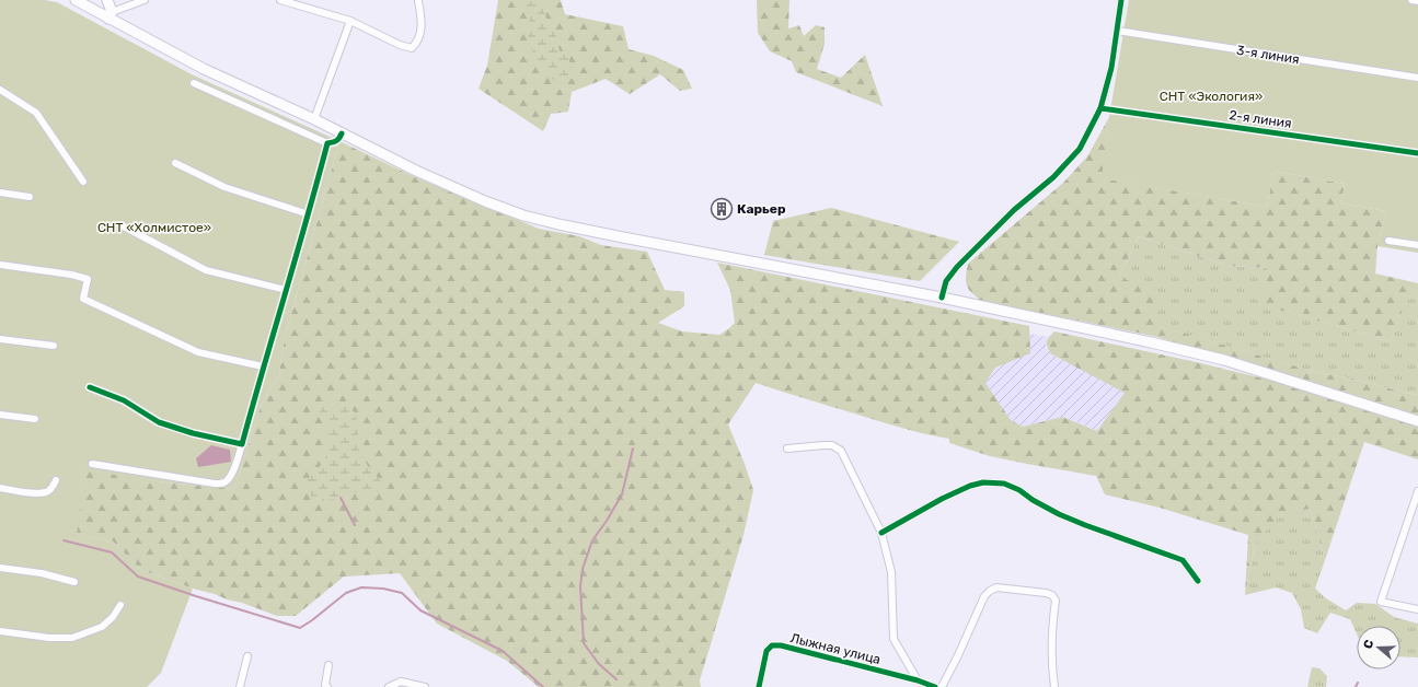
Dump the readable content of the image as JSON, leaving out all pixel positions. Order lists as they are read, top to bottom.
{
  "streets": {
    "street": ["3-я линия", "2-я линия", "Лыжная улица"]
  },
  "parks": ["СНТ «Экология»", "СНТ «Холмистое»"],
  "places": {
    "building": ["Карьер"]
  },
  "north": "left"
}
